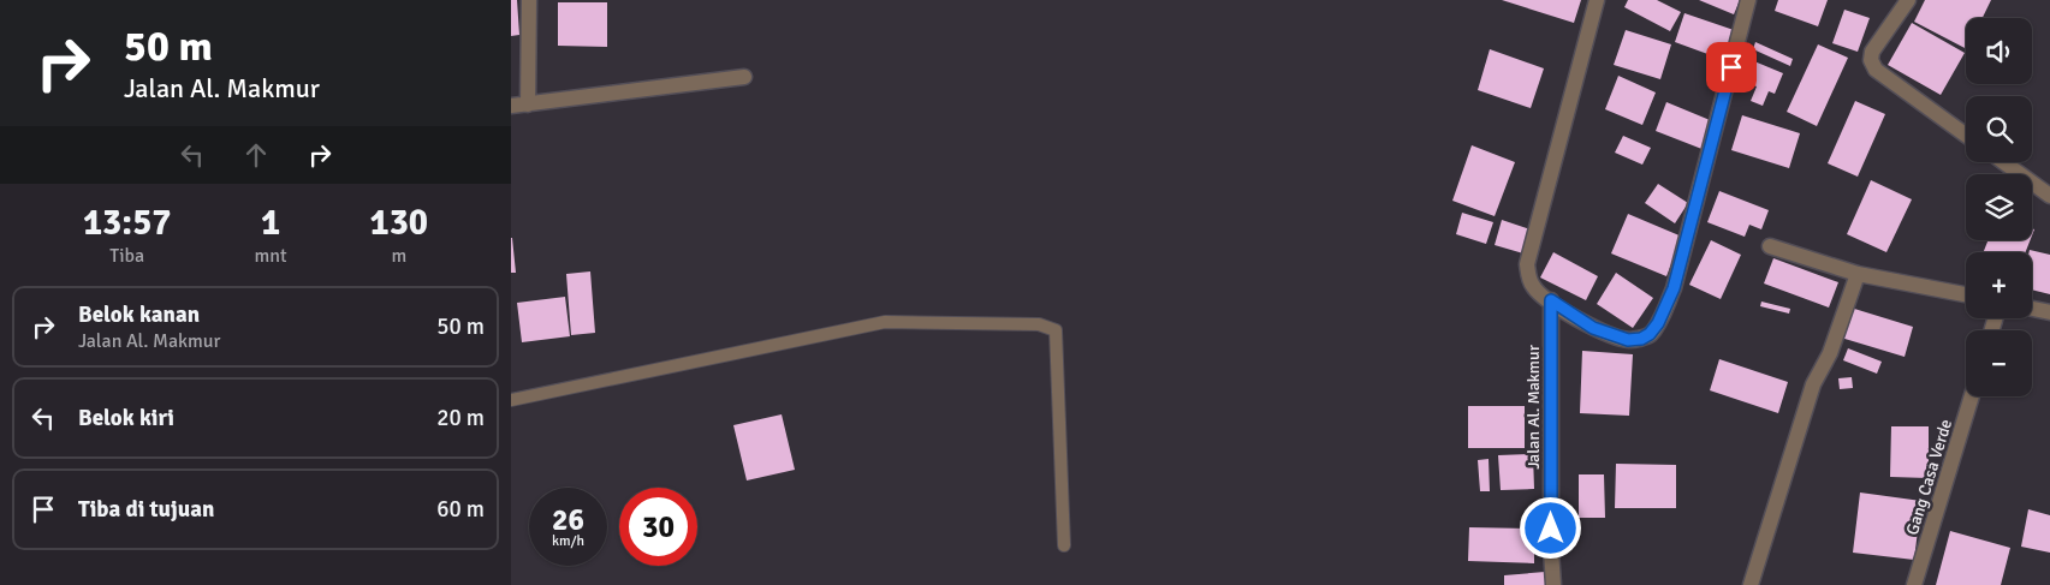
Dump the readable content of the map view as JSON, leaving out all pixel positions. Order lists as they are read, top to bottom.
{
  "streets": {
    "street": ["Jalan Al. Makmur", "Gang Casa Verde"]
  },
  "page": {
    "turn": ["50 m", "Jalan Al. Makmur"],
    "map_buttons": ["+", "−"],
    "eta": [
      "13:57",
      "Tiba",
      "1",
      "mnt",
      "130",
      "m"
    ],
    "list": [
      {
        "name": "Belok kanan",
        "note": "Jalan Al. Makmur",
        "value": "50 m"
      },
      {
        "name": "Belok kiri",
        "value": "20 m"
      },
      {
        "name": "Tiba di tujuan",
        "value": "60 m"
      }
    ],
    "speed": "26 km/h",
    "limit": "30"
  }
}
